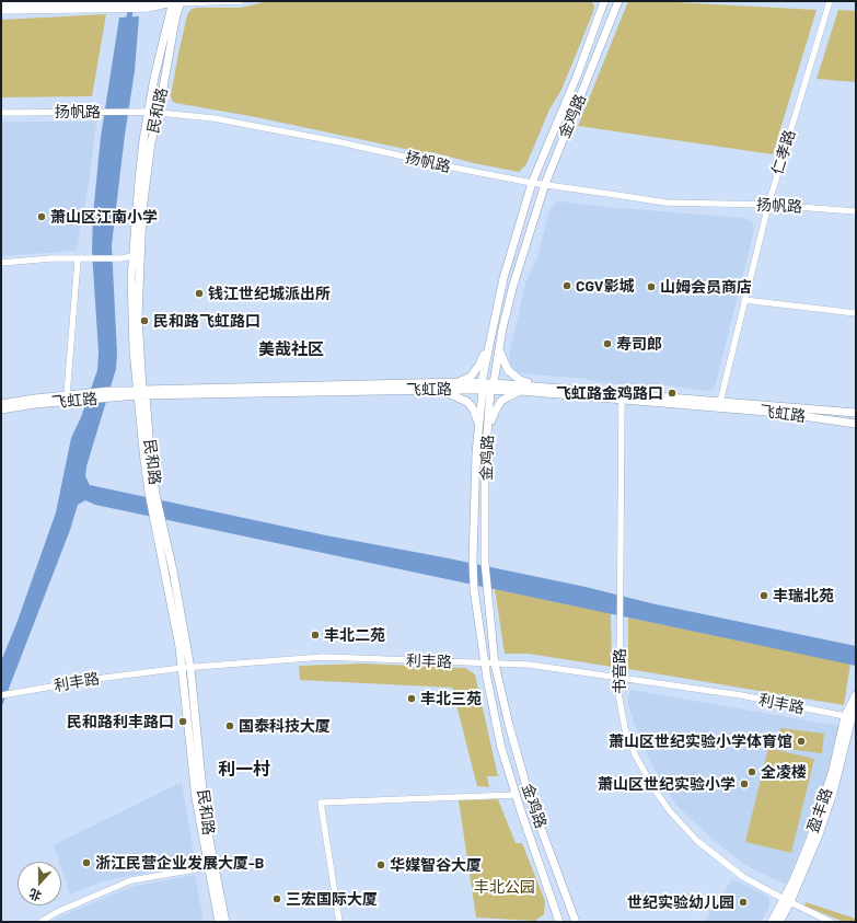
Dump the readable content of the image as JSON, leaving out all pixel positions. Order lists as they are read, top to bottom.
{
  "streets": {
    "main road": [
      "民和路",
      "金鸡路",
      "飞虹路",
      "盈丰路"
    ],
    "street": [
      "扬帆路",
      "仁孝路",
      "利丰路",
      "书音路"
    ]
  },
  "crossings": [
    ["民和路", "扬帆路"],
    ["民和路", "飞虹路"],
    ["民和路", "利丰路"],
    ["扬帆路", "金鸡路"],
    ["扬帆路", "仁孝路"],
    ["金鸡路", "飞虹路"],
    ["金鸡路", "利丰路"],
    ["仁孝路", "飞虹路"],
    ["飞虹路", "书音路"],
    ["利丰路", "书音路"],
    ["利丰路", "盈丰路"],
    ["书音路", "盈丰路"]
  ],
  "districts": ["美哉社区", "利一村"],
  "parks": ["丰北公园"],
  "places": [
    "萧山区江南小学",
    "CGV影城",
    "山姆会员商店",
    "钱江世纪城派出所",
    "民和路飞虹路口",
    "寿司郎",
    "飞虹路金鸡路口",
    "丰瑞北苑",
    "丰北二苑",
    "丰北三苑",
    "民和路利丰路口",
    "国泰科技大厦",
    "萧山区世纪实验小学体育馆",
    "全凌楼",
    "萧山区世纪实验小学",
    "浙江民营企业发展大厦-B",
    "华媒智谷大厦",
    "三宏国际大厦",
    "世纪实验幼儿园"
  ],
  "north": "bottom"
}
